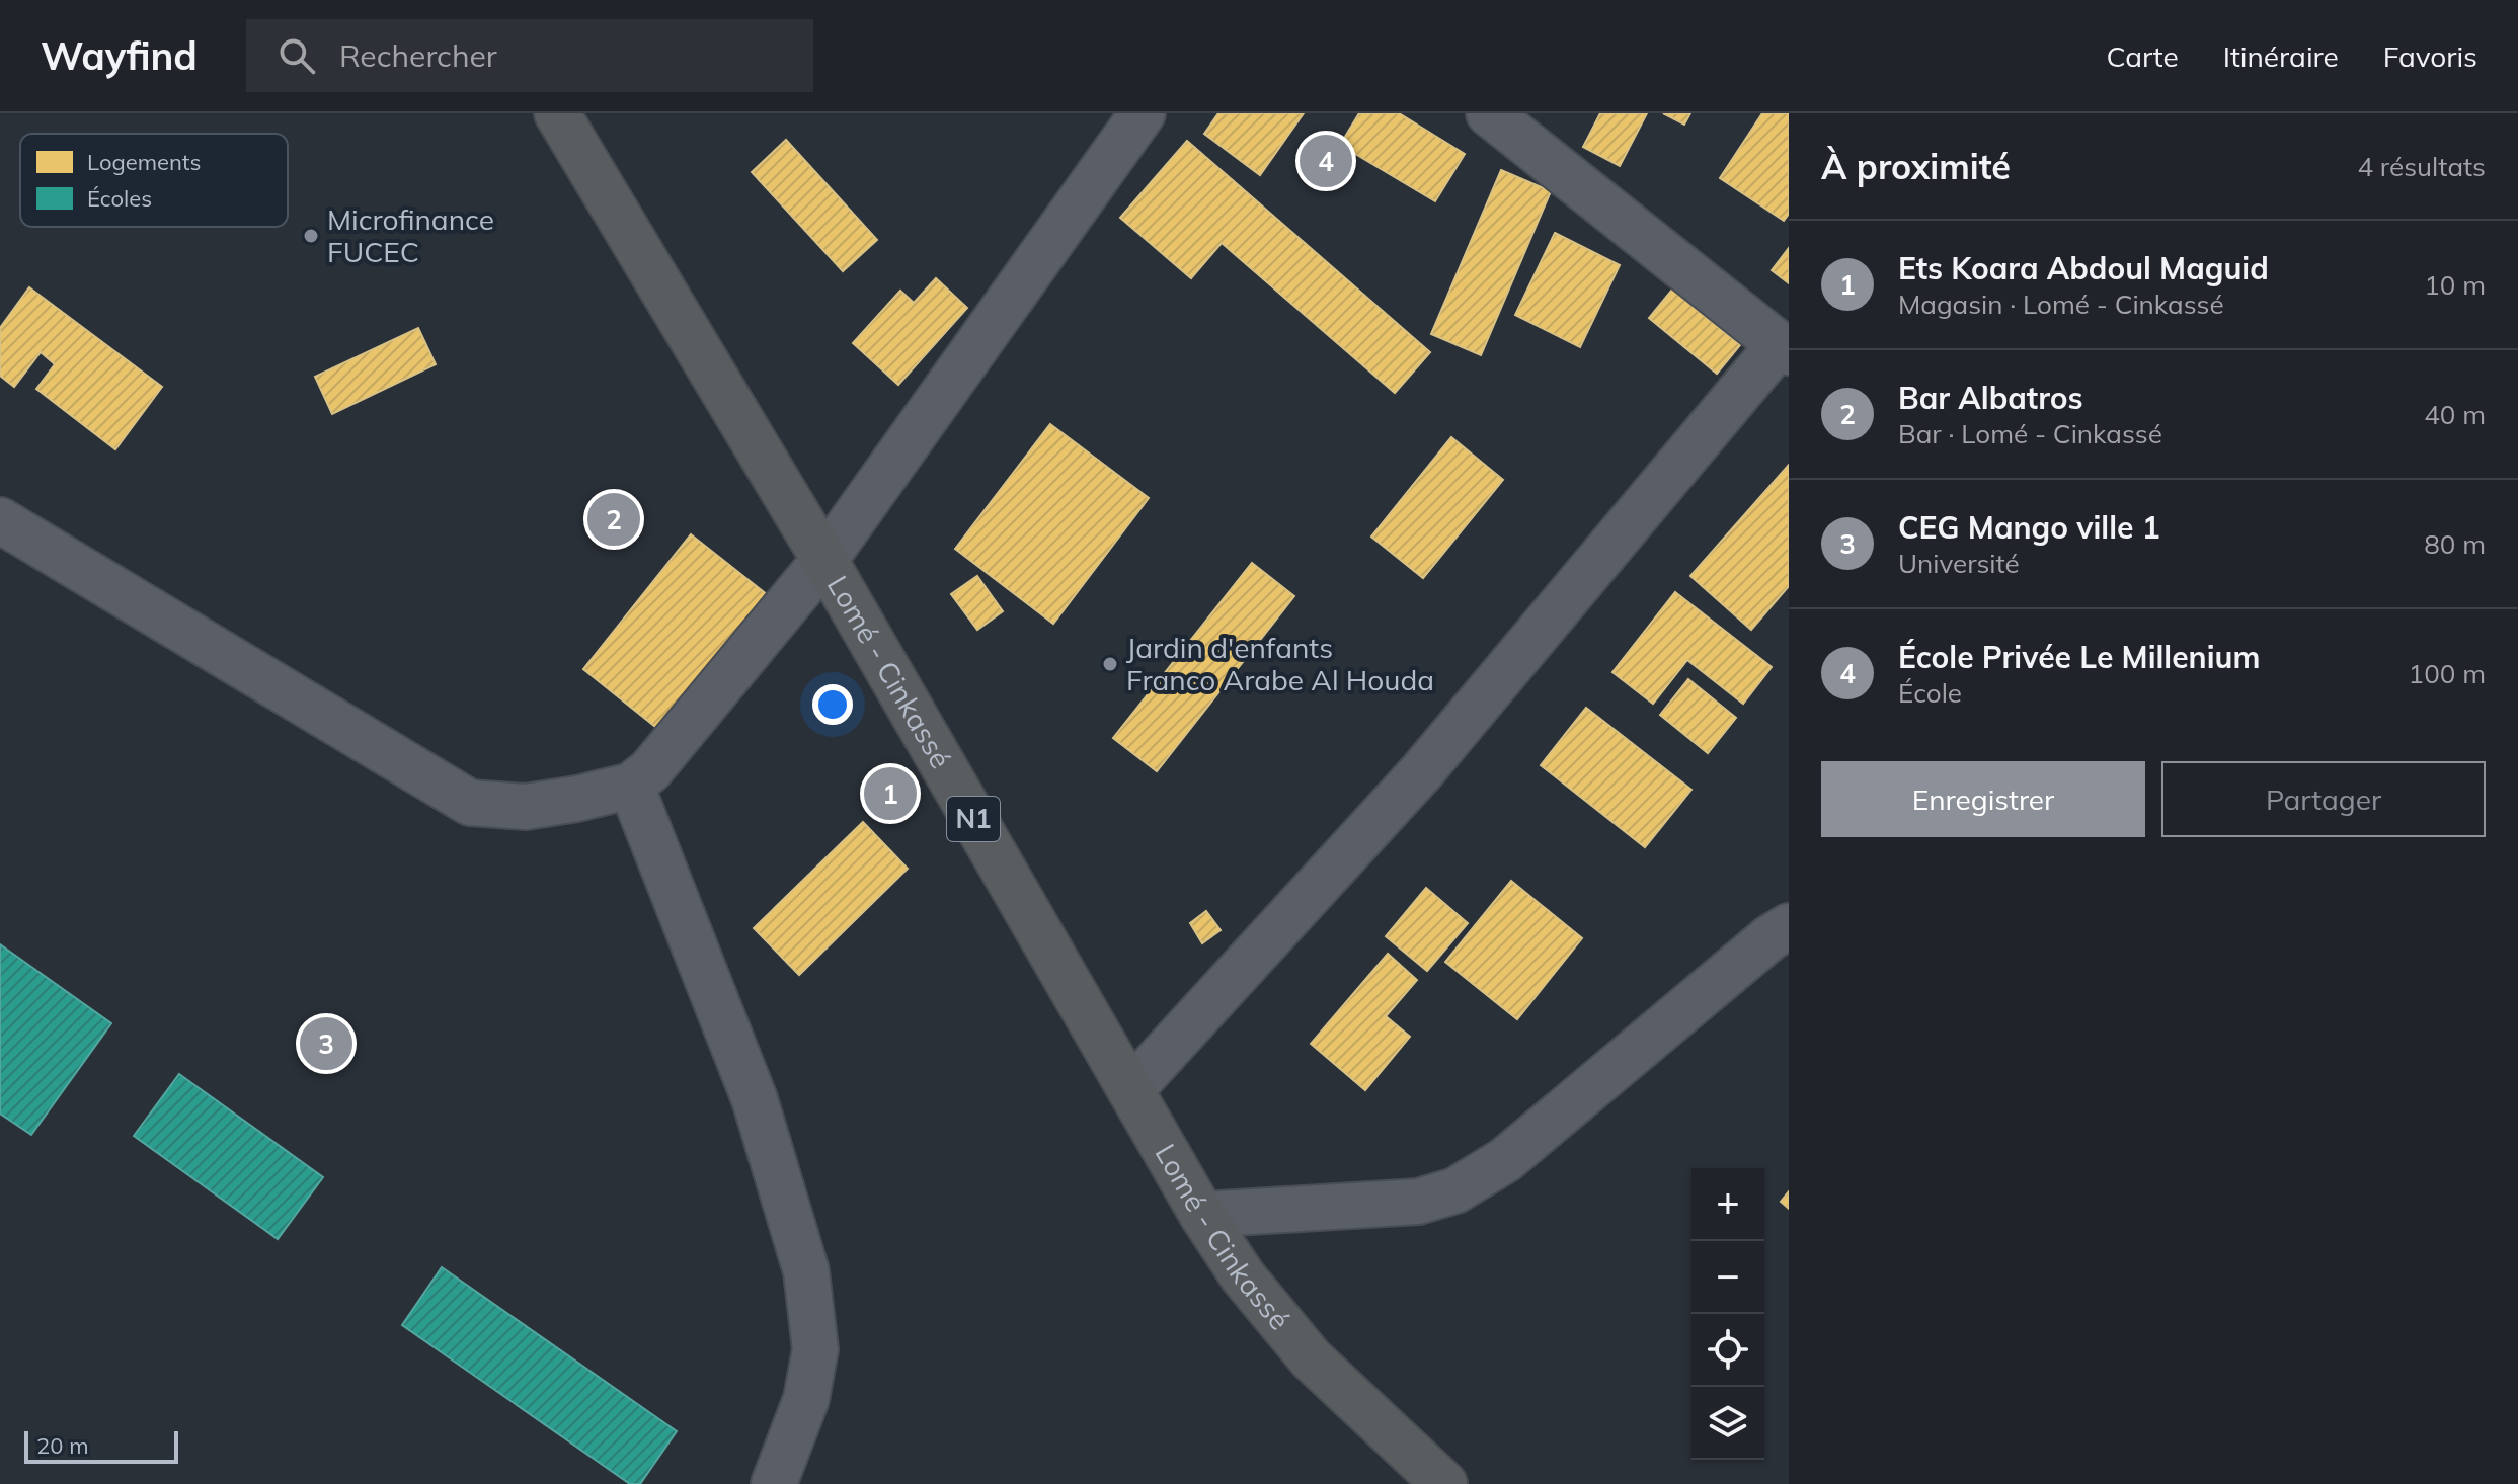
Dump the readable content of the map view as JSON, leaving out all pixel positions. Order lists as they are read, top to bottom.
{
  "streets": {
    "highway": ["Lomé - Cinkassé", "N1"]
  },
  "places": ["Microfinance FUCEC", "Jardin d'enfants Franco Arabe Al Houda"],
  "legend": ["Logements", "Écoles"],
  "scale_bar": "20 m",
  "page": {
    "header": "Wayfind",
    "search": "Rechercher",
    "nav": ["Carte", "Itinéraire", "Favoris"],
    "heading": ["À proximité", "4 résultats"],
    "pins": [
      "4",
      "2",
      "1",
      "3"
    ],
    "list": [
      {
        "mark": "1",
        "name": "Ets Koara Abdoul Maguid",
        "note": "Magasin · Lomé - Cinkassé",
        "value": "10 m"
      },
      {
        "mark": "2",
        "name": "Bar Albatros",
        "note": "Bar · Lomé - Cinkassé",
        "value": "40 m"
      },
      {
        "mark": "3",
        "name": "CEG Mango ville 1",
        "note": "Université",
        "value": "80 m"
      },
      {
        "mark": "4",
        "name": "École Privée Le Millenium",
        "note": "École",
        "value": "100 m"
      }
    ],
    "buttons": ["Enregistrer", "Partager"],
    "map_buttons": ["+", "−"],
    "scale": "20 m"
  }
}
